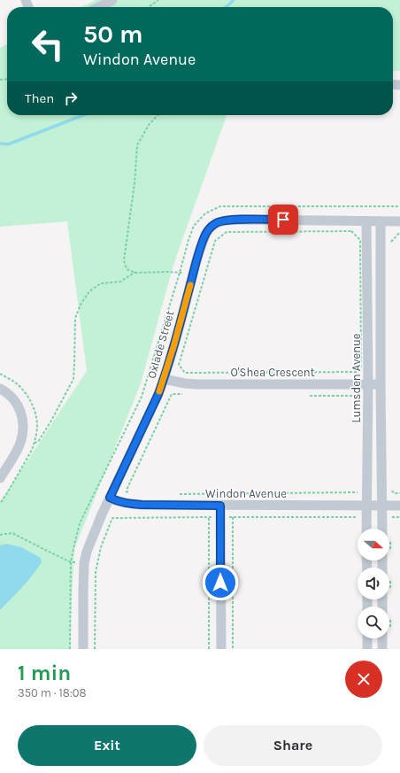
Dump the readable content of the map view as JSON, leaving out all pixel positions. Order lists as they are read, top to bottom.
{
  "streets": {
    "street": [
      "Oxlade Street",
      "O'Shea Crescent",
      "Lumsden Avenue",
      "Windon Avenue"
    ]
  },
  "crossings": [
    ["Oxlade Street", "O'Shea Crescent"],
    ["Oxlade Street", "Lumsden Avenue"],
    ["Oxlade Street", "Windon Avenue"],
    ["O'Shea Crescent", "Lumsden Avenue"],
    ["Lumsden Avenue", "Windon Avenue"]
  ],
  "north": "right",
  "page": {
    "turn": ["50 m", "Windon Avenue"],
    "then": "Then",
    "heading": ["1 min", "350 m · 18:08"],
    "buttons": ["Exit", "Share"]
  }
}
